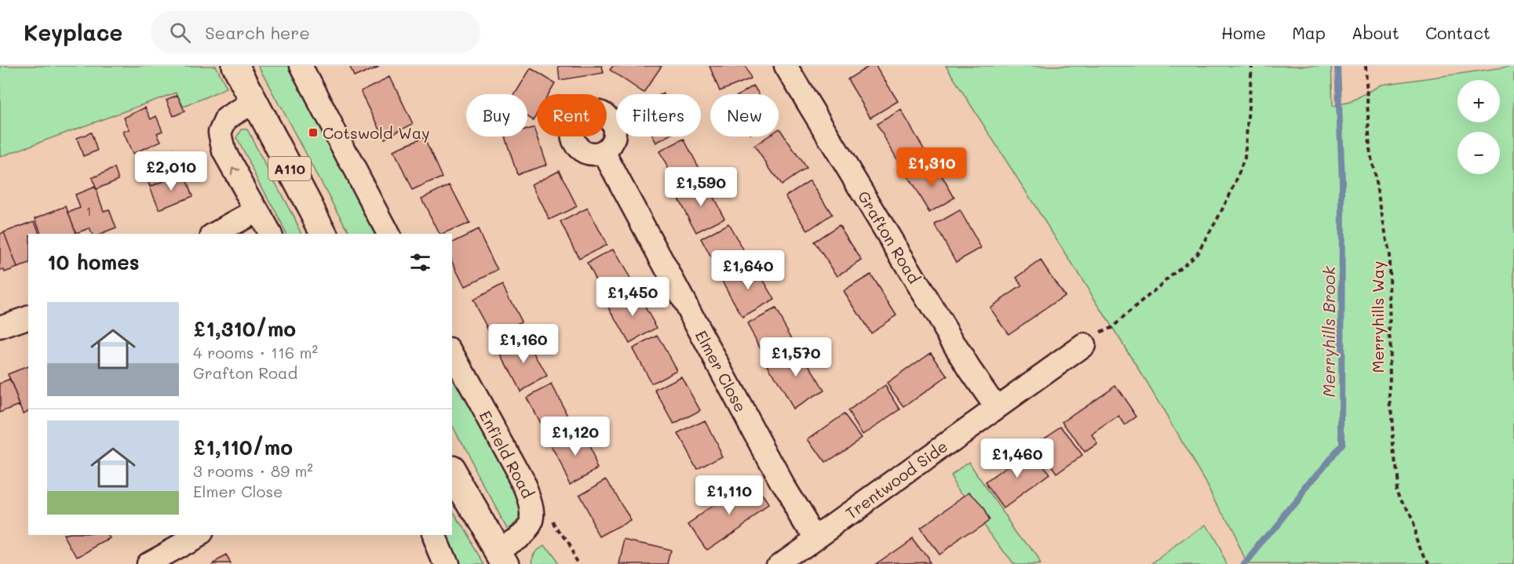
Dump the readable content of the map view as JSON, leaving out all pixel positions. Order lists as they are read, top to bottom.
{
  "streets": {
    "main road": ["A110", "Enfield Road"],
    "street": ["Grafton Road", "Elmer Close", "Trentwood Side"],
    "path": ["Merryhills Way"]
  },
  "crossings": [
    ["Grafton Road", "Trentwood Side"],
    ["Elmer Close", "Trentwood Side"]
  ],
  "water": ["Merryhills Brook"],
  "places": {
    "transit": ["Cotswold Way"]
  },
  "house_numbers": ["1"],
  "page": {
    "header": "Keyplace",
    "search": "Search here",
    "nav": [
      "Home",
      "Map",
      "About",
      "Contact"
    ],
    "map_buttons": ["+", "−"],
    "chip": [
      "Buy",
      "Rent",
      "Filters",
      "New"
    ],
    "price": [
      "£1,310",
      "£2,010",
      "£1,590",
      "£1,640",
      "£1,450",
      "£1,160",
      "£1,570",
      "£1,120",
      "£1,460",
      "£1,110"
    ],
    "heading": "10 homes",
    "list": [
      {
        "name": "£1,310/mo",
        "note": "4 rooms · 116 m² · Grafton Road"
      },
      {
        "name": "£1,110/mo",
        "note": "3 rooms · 89 m² · Elmer Close"
      }
    ]
  }
}
